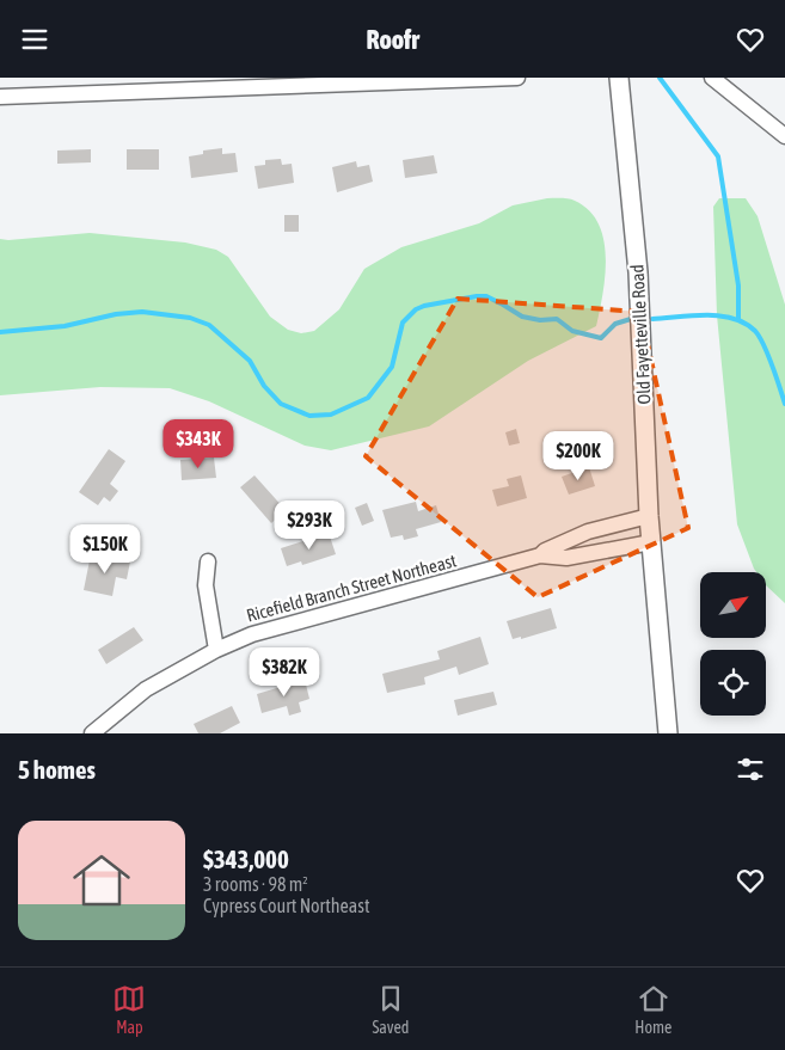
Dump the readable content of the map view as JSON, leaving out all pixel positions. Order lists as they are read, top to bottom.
{
  "streets": {
    "street": ["Old Fayetteville Road", "Ricefield Branch Street Northeast"]
  },
  "crossings": [
    ["Old Fayetteville Road", "Ricefield Branch Street Northeast"]
  ],
  "north": "top right",
  "page": {
    "header": "Roofr",
    "price": [
      "$343K",
      "$200K",
      "$293K",
      "$150K",
      "$382K"
    ],
    "heading": "5 homes",
    "list": [
      {
        "name": "$343,000",
        "note": "3 rooms · 98 m² · Cypress Court Northeast"
      }
    ],
    "tabs": ["Map", "Saved", "Home"]
  }
}
